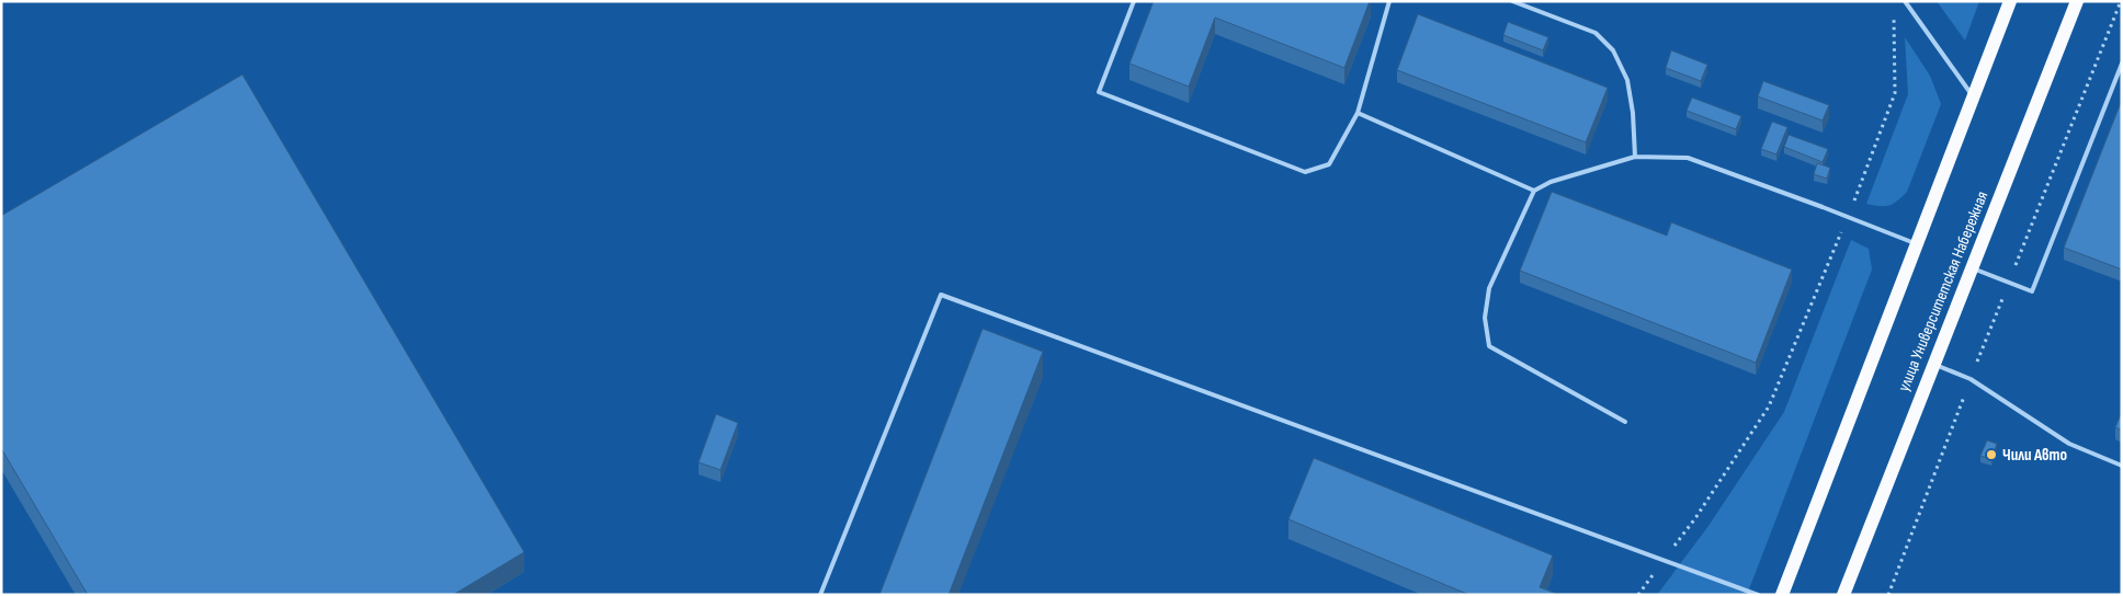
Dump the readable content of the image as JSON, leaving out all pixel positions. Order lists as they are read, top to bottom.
{
  "streets": {
    "main road": ["улица Университетская Набережная"]
  },
  "places": ["Чили Авто"]
}
